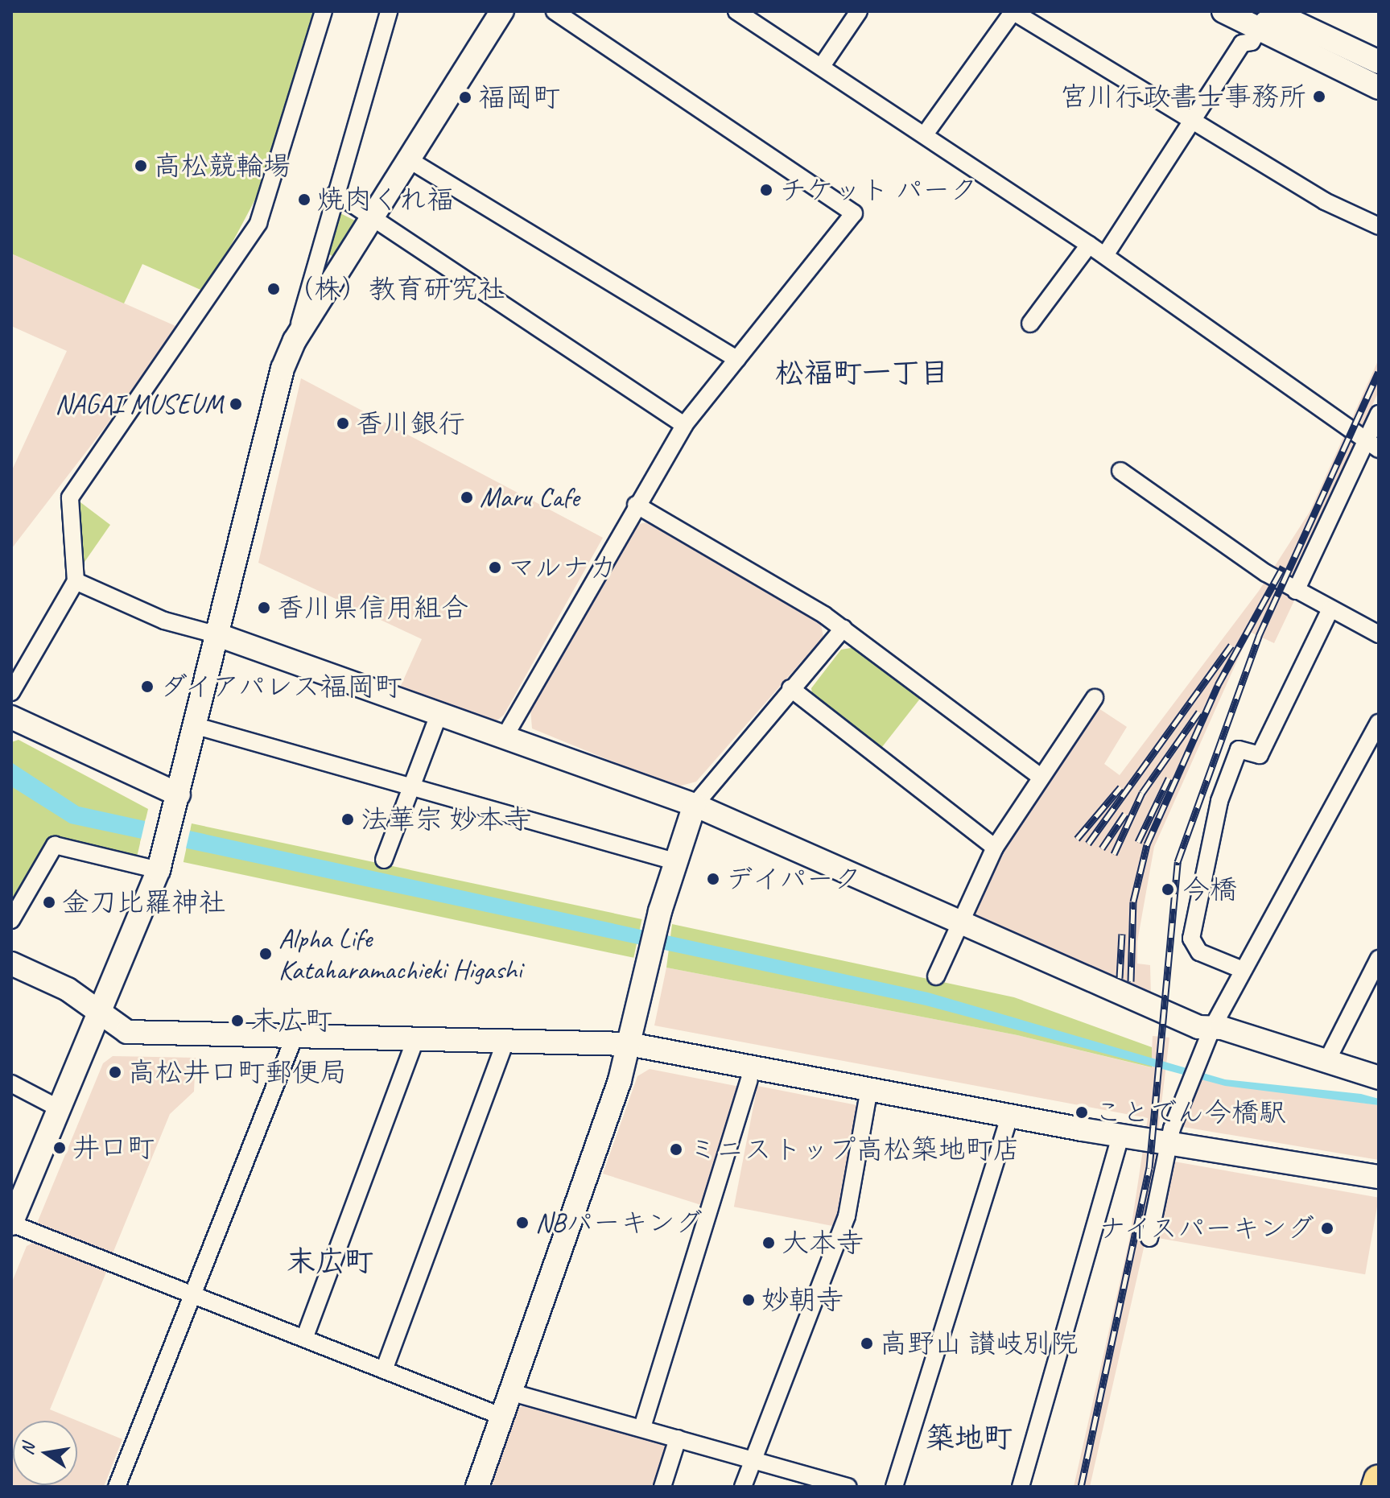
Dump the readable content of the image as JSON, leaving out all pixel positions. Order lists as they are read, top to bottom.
{
  "districts": ["松福町一丁目", "末広町", "築地町"],
  "places": [
    "宮川行政書士事務所",
    "福岡町",
    "高松競輪場",
    "チケット パーク",
    "焼肉くれ福",
    "（株）教育研究社",
    "NAGAI MUSEUM",
    "香川銀行",
    "Maru Cafe",
    "マルナカ",
    "香川県信用組合",
    "ダイアパレス福岡町",
    "法華宗 妙本寺",
    "デイパーク",
    "今橋",
    "金刀比羅神社",
    "Alpha Life Kataharamachieki Higashi",
    "末広町",
    "高松井口町郵便局",
    "ことでん今橋駅",
    "井口町",
    "ミニストップ高松築地町店",
    "NBパーキング",
    "ナイスパーキング",
    "大本寺",
    "妙朝寺",
    "高野山 讃岐別院"
  ],
  "north": "left"
}
